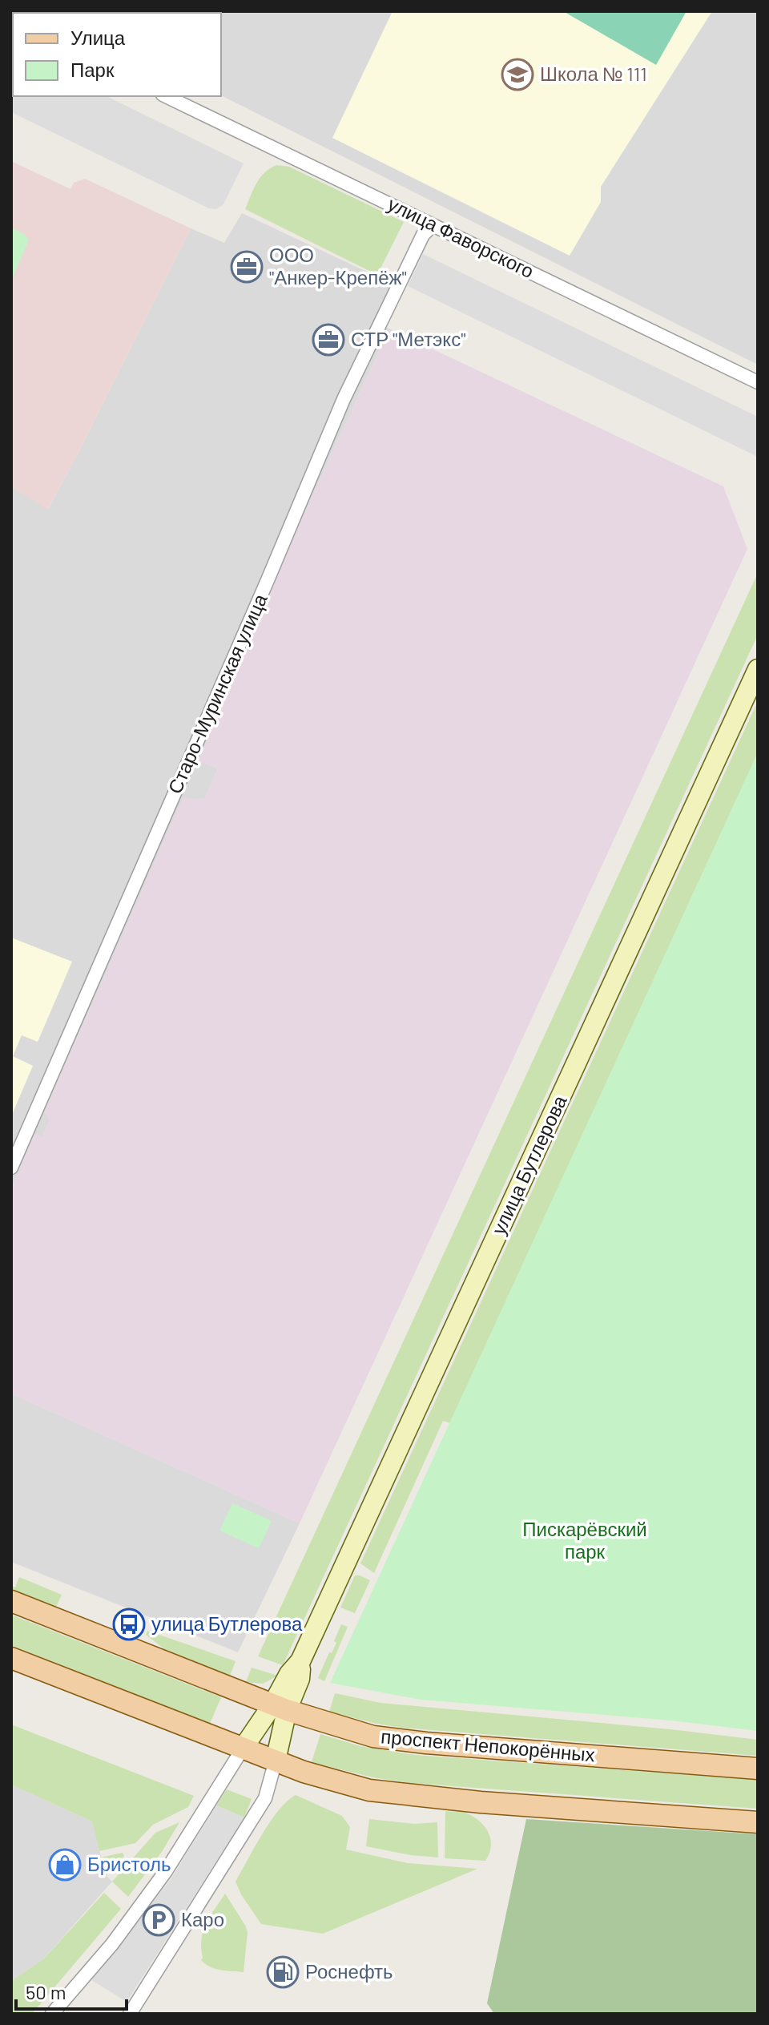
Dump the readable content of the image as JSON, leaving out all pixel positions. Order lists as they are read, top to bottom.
{
  "streets": {
    "main road": ["проспект Непокорённых"],
    "street": ["улица Фаворского", "Старо-Муринская улица", "улица Бутлерова"]
  },
  "crossings": [
    ["улица Фаворского", "Старо-Муринская улица"],
    ["улица Бутлерова", "проспект Непокорённых"]
  ],
  "parks": ["Пискарёвский парк"],
  "places": {
    "school or university": ["Школа № 111"],
    "office": ["ООО \"Анкер-Крепёж\"", "СТР \"Метэкс\""],
    "bus stop": ["улица Бутлерова"],
    "shop": ["Бристоль"],
    "parking": ["Каро"],
    "fuel station": ["Роснефть"]
  },
  "legend": ["Улица", "Парк"],
  "scale_bar": "50 m"
}
